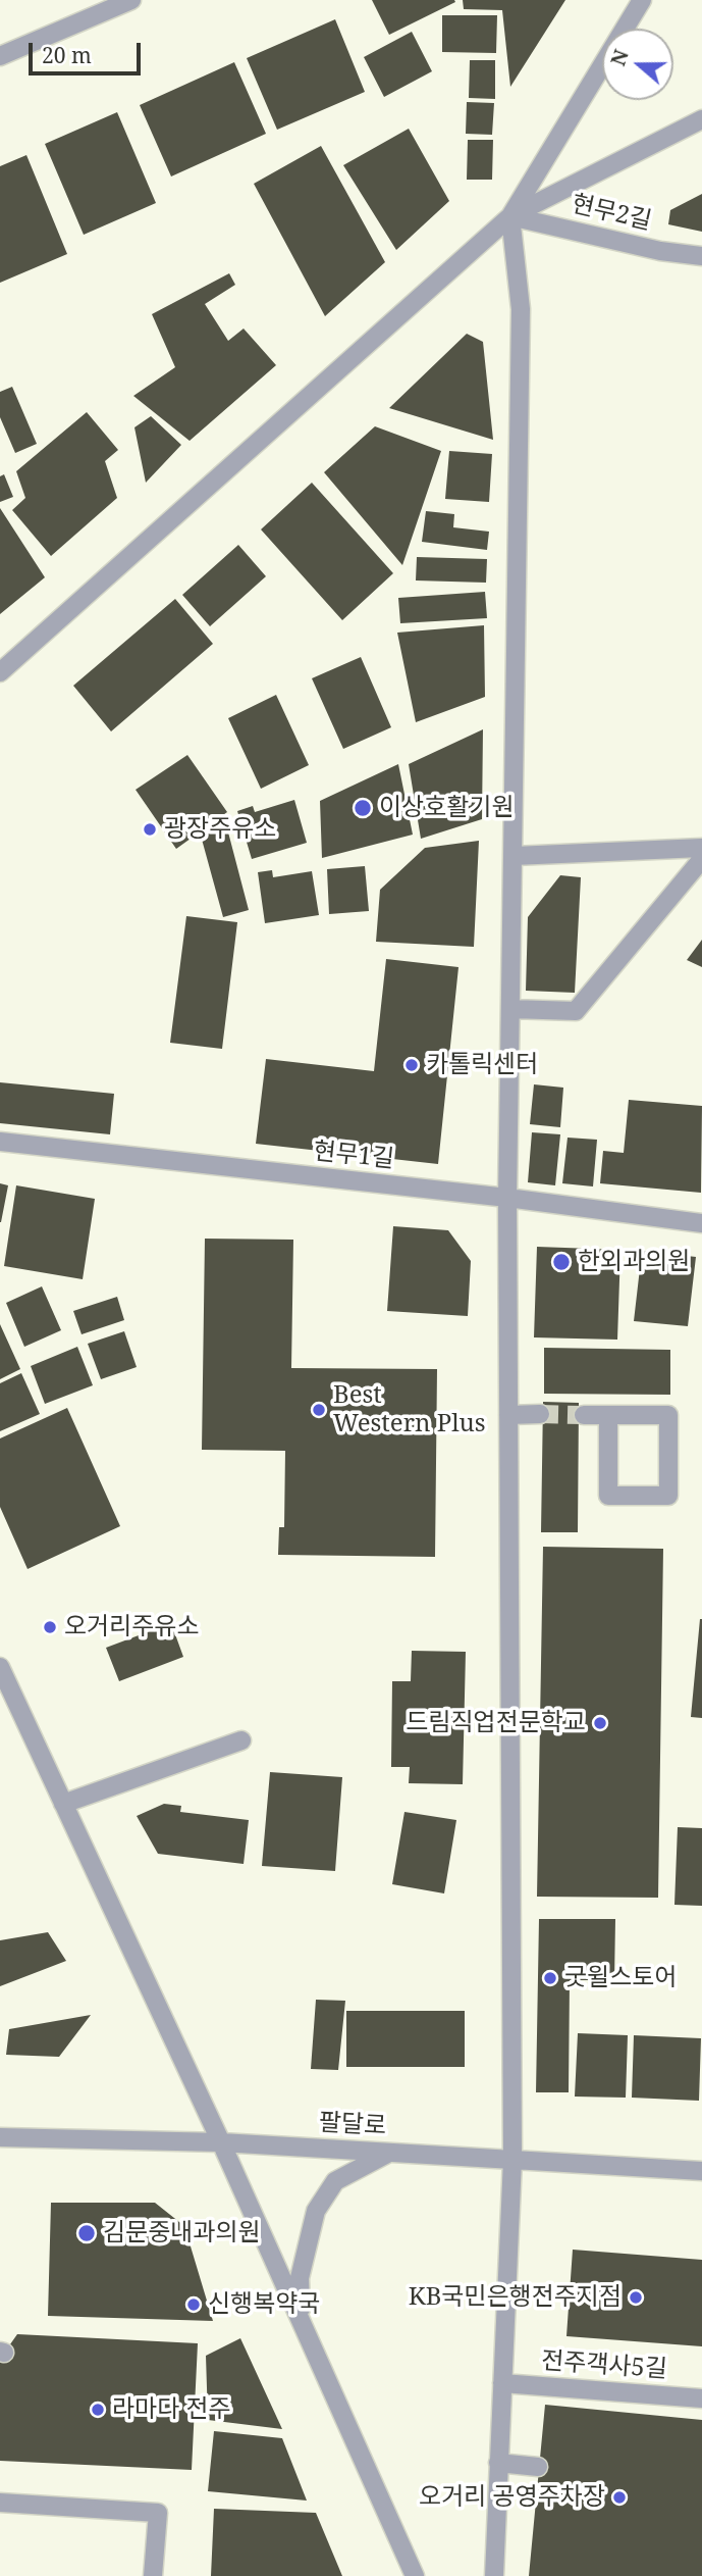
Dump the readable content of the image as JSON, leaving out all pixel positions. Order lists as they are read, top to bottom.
{
  "streets": {
    "street": [
      "현무2길",
      "현무1길",
      "팔달로",
      "전주객사5길"
    ]
  },
  "places": [
    "이상호활기원",
    "광장주유소",
    "카톨릭센터",
    "한외과의원",
    "Best Western Plus",
    "오거리주유소",
    "드림직업전문학교",
    "굿윌스토어",
    "김문중내과의원",
    "KB국민은행전주지점",
    "신행복약국",
    "라마다 전주",
    "오거리 공영주차장"
  ],
  "scale_bar": "20 m",
  "north": "left"
}
